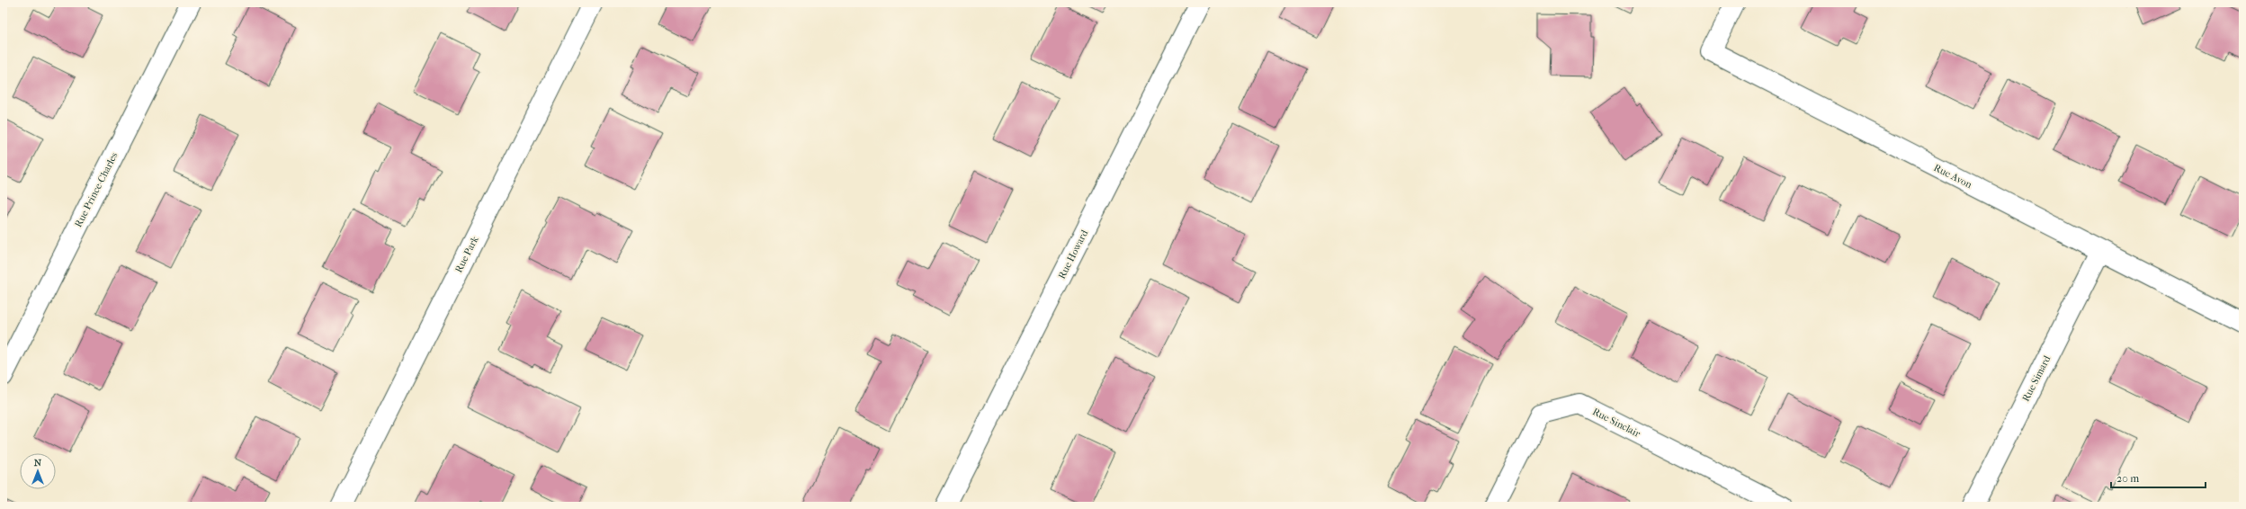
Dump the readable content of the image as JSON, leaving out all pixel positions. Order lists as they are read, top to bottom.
{
  "streets": {
    "street": [
      "Rue Avon",
      "Rue Prince-Charles",
      "Rue Park",
      "Rue Howard",
      "Rue Simard",
      "Rue Sinclair"
    ]
  },
  "crossings": [
    ["Rue Avon", "Rue Simard"]
  ],
  "scale_bar": "20 m",
  "north": "top"
}
